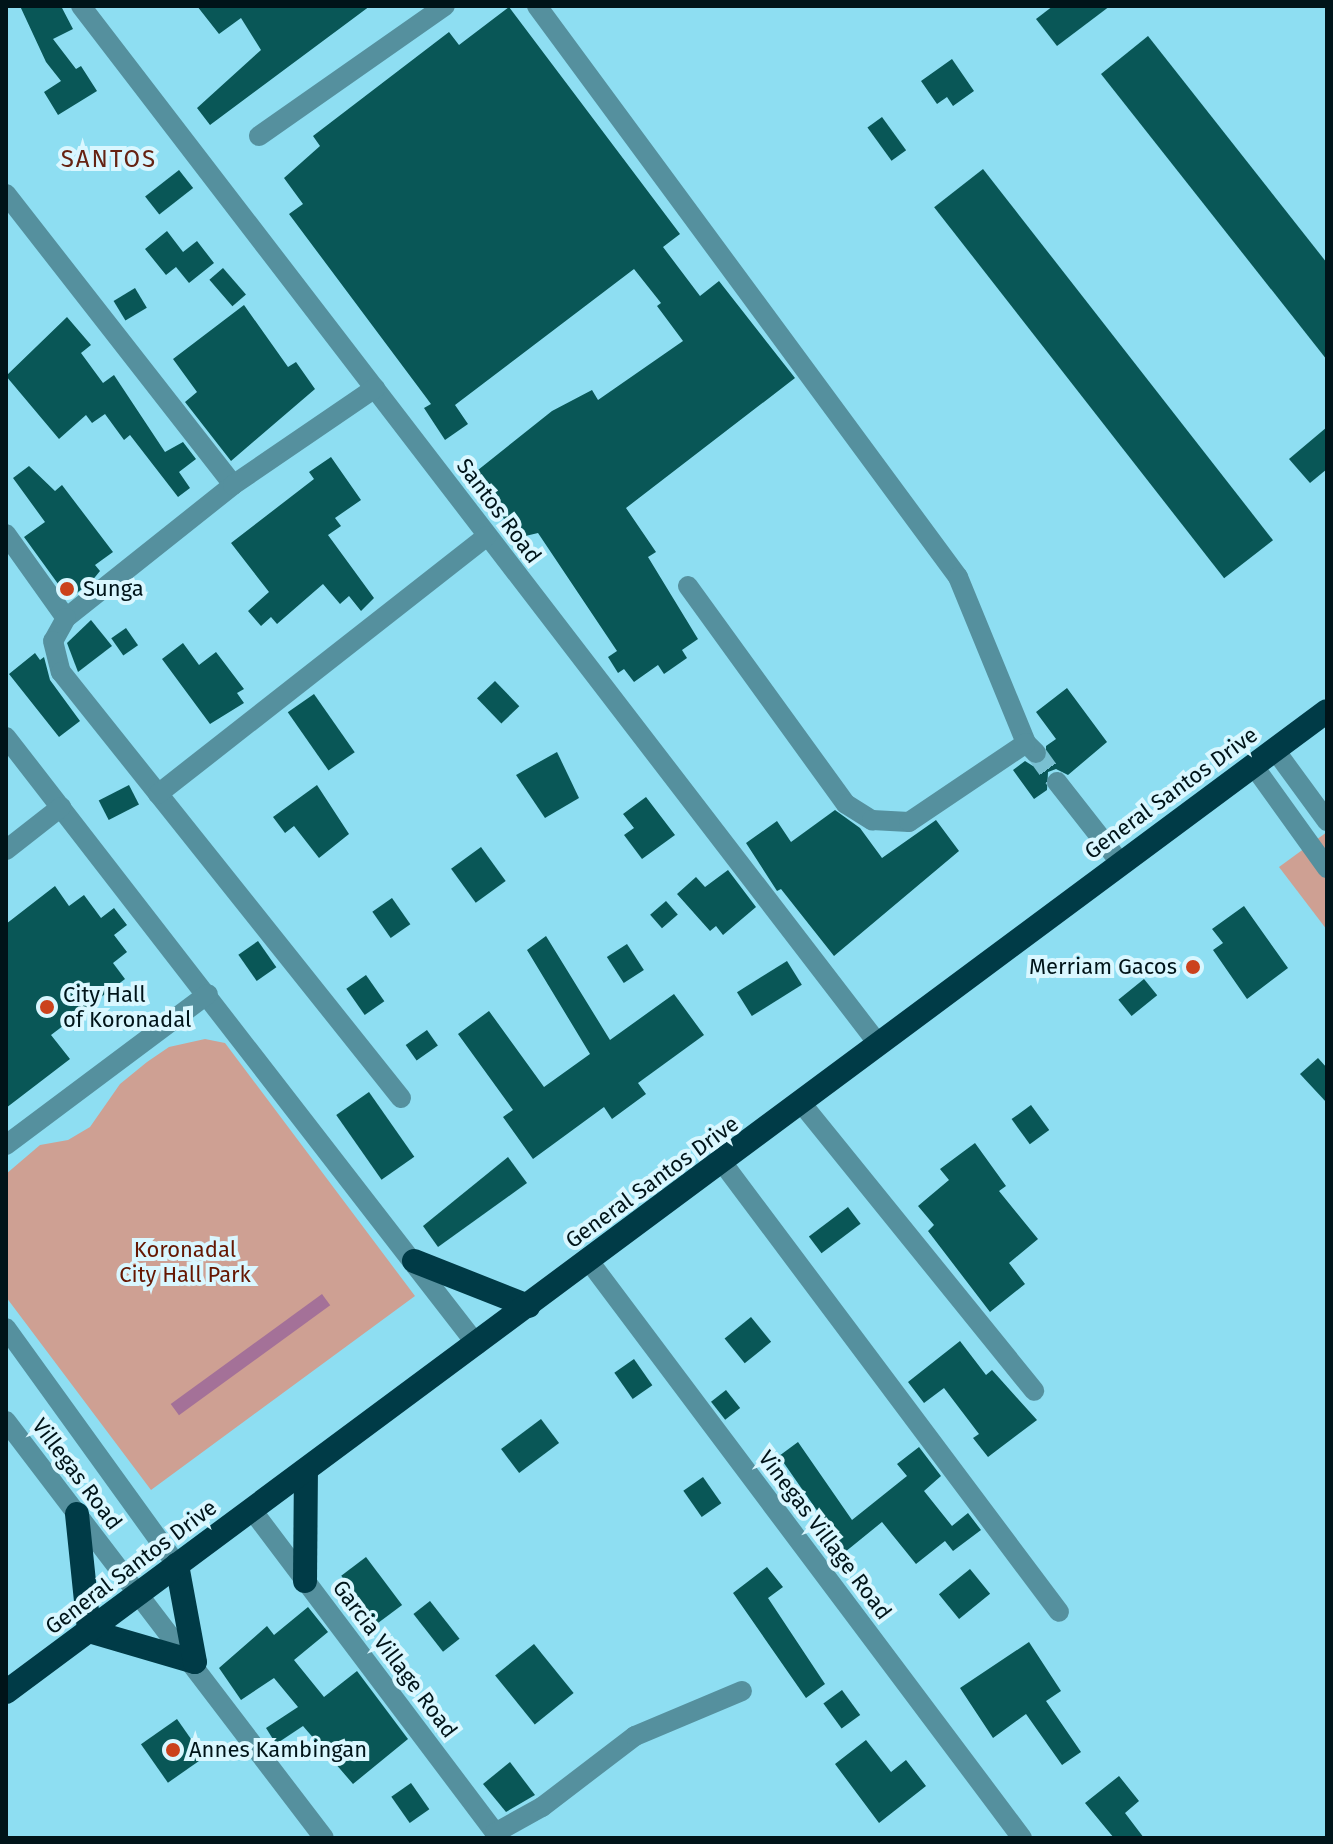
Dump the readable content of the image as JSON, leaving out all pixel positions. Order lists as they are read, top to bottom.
{
  "streets": {
    "highway": ["General Santos Drive"],
    "street": [
      "Santos Road",
      "Villegas Road",
      "Vinegas Village Road",
      "Garcia Village Road"
    ]
  },
  "crossings": [
    ["Santos Road", "General Santos Drive"],
    ["General Santos Drive", "Villegas Road"],
    ["General Santos Drive", "Vinegas Village Road"],
    ["General Santos Drive", "Garcia Village Road"]
  ],
  "districts": ["SANTOS"],
  "parks": ["Koronadal City Hall Park"],
  "places": [
    "Sunga",
    "Merriam Gacos",
    "City Hall of Koronadal",
    "Annes Kambingan"
  ]
}
